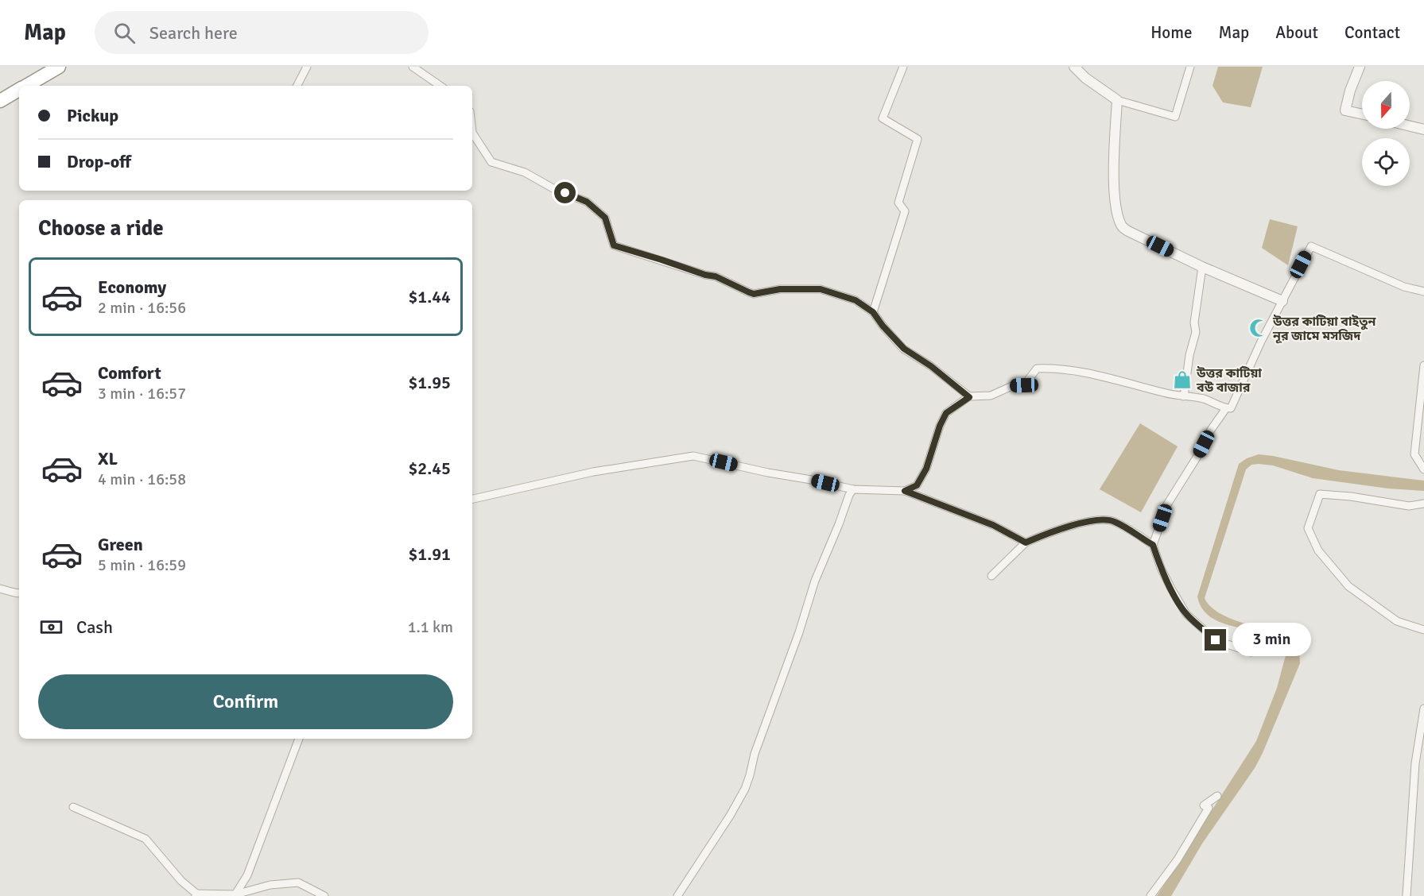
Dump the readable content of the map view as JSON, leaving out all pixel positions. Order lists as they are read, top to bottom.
{
  "places": {
    "mosque": ["উত্তর কাটিয়া বাইতুন নূর জামে মসজিদ"],
    "shop": ["উত্তর কাটিয়া বউ বাজার"]
  },
  "north": "bottom",
  "page": {
    "header": "Map",
    "search": "Search here",
    "nav": [
      "Home",
      "Map",
      "About",
      "Contact"
    ],
    "banner": ["Pickup", "Drop-off"],
    "heading": "Choose a ride",
    "list": [
      {
        "name": "Economy",
        "note": "2 min · 16:56",
        "value": "$1.44"
      },
      {
        "name": "Comfort",
        "note": "3 min · 16:57",
        "value": "$1.95"
      },
      {
        "name": "XL",
        "note": "4 min · 16:58",
        "value": "$2.45"
      },
      {
        "name": "Green",
        "note": "5 min · 16:59",
        "value": "$1.91"
      }
    ],
    "pay": ["Cash", "1.1 km"],
    "bubble": "3 min",
    "buttons": "Confirm"
  }
}
